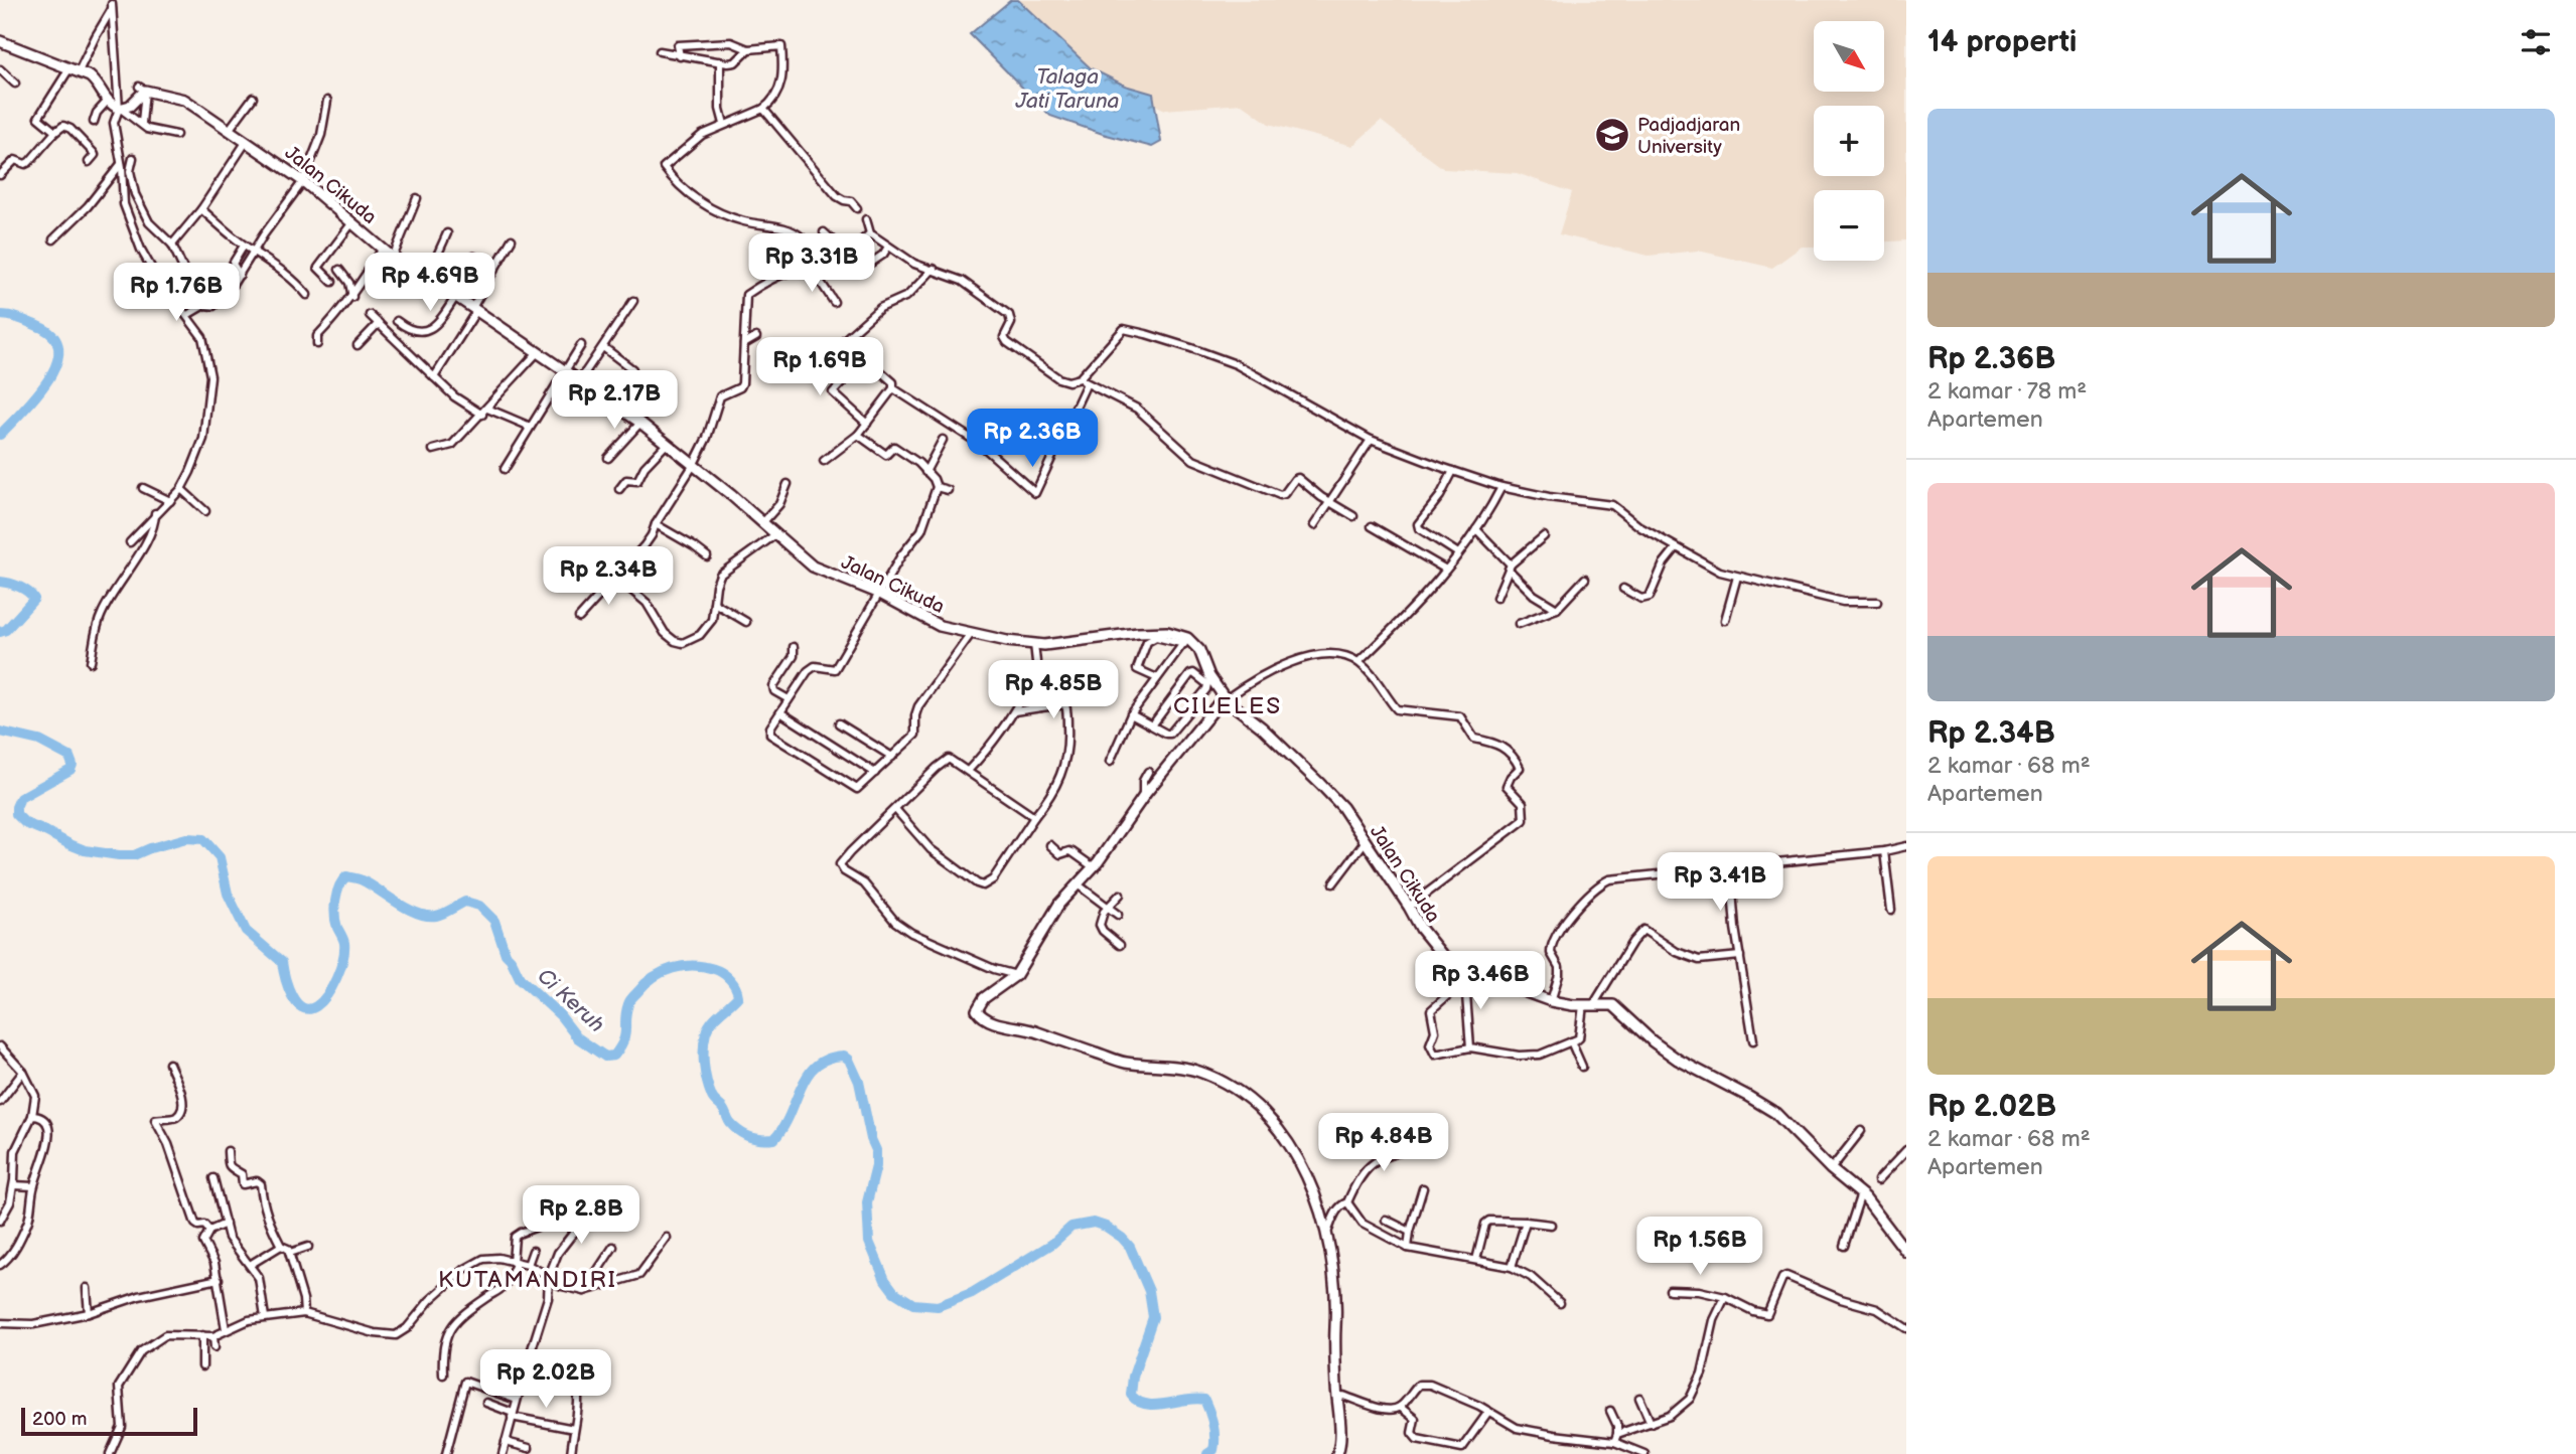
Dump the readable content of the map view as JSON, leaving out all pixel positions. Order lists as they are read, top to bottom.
{
  "streets": {
    "street": ["Jalan Cikuda"]
  },
  "districts": ["CILELES", "KUTAMANDIRI"],
  "water": ["Talaga Jati Taruna", "Ci Keruh"],
  "places": {
    "school or university": ["Padjadjaran University"]
  },
  "scale_bar": "200 m",
  "north": "bottom right",
  "page": {
    "heading": "14 properti",
    "map_buttons": ["+", "−"],
    "list": [
      {
        "name": "Rp 2.36B",
        "note": "2 kamar · 78 m² · Apartemen"
      },
      {
        "name": "Rp 2.34B",
        "note": "2 kamar · 68 m² · Apartemen"
      },
      {
        "name": "Rp 2.02B",
        "note": "2 kamar · 68 m² · Apartemen"
      }
    ],
    "price": [
      "Rp 3.31B",
      "Rp 4.69B",
      "Rp 1.76B",
      "Rp 1.69B",
      "Rp 2.17B",
      "Rp 2.36B",
      "Rp 2.34B",
      "Rp 4.85B",
      "Rp 3.41B",
      "Rp 3.46B",
      "Rp 4.84B",
      "Rp 2.8B",
      "Rp 1.56B",
      "Rp 2.02B"
    ],
    "scale": "200 m"
  }
}
